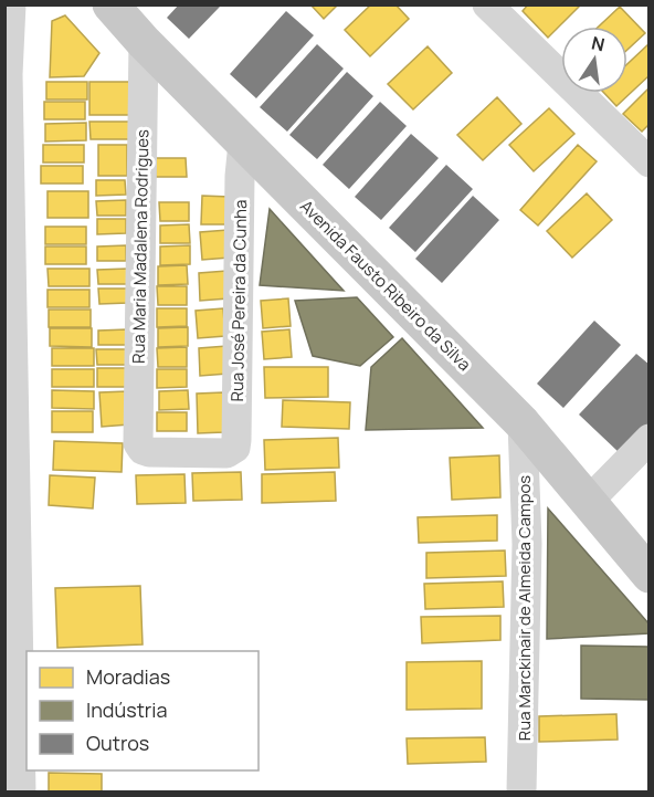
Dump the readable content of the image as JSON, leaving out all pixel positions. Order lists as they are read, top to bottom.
{
  "streets": {
    "main road": ["Avenida Fausto Ribeiro da Silva"],
    "street": ["Rua Maria Madalena Rodrigues", "Rua José Pereira da Cunha", "Rua Marckinair de Almeida Campos"]
  },
  "crossings": [
    ["Rua Maria Madalena Rodrigues", "Avenida Fausto Ribeiro da Silva"],
    ["Rua Maria Madalena Rodrigues", "Rua José Pereira da Cunha"],
    ["Avenida Fausto Ribeiro da Silva", "Rua José Pereira da Cunha"],
    ["Avenida Fausto Ribeiro da Silva", "Rua Marckinair de Almeida Campos"]
  ],
  "legend": ["Moradias", "Indústria", "Outros"],
  "north": "top"
}
